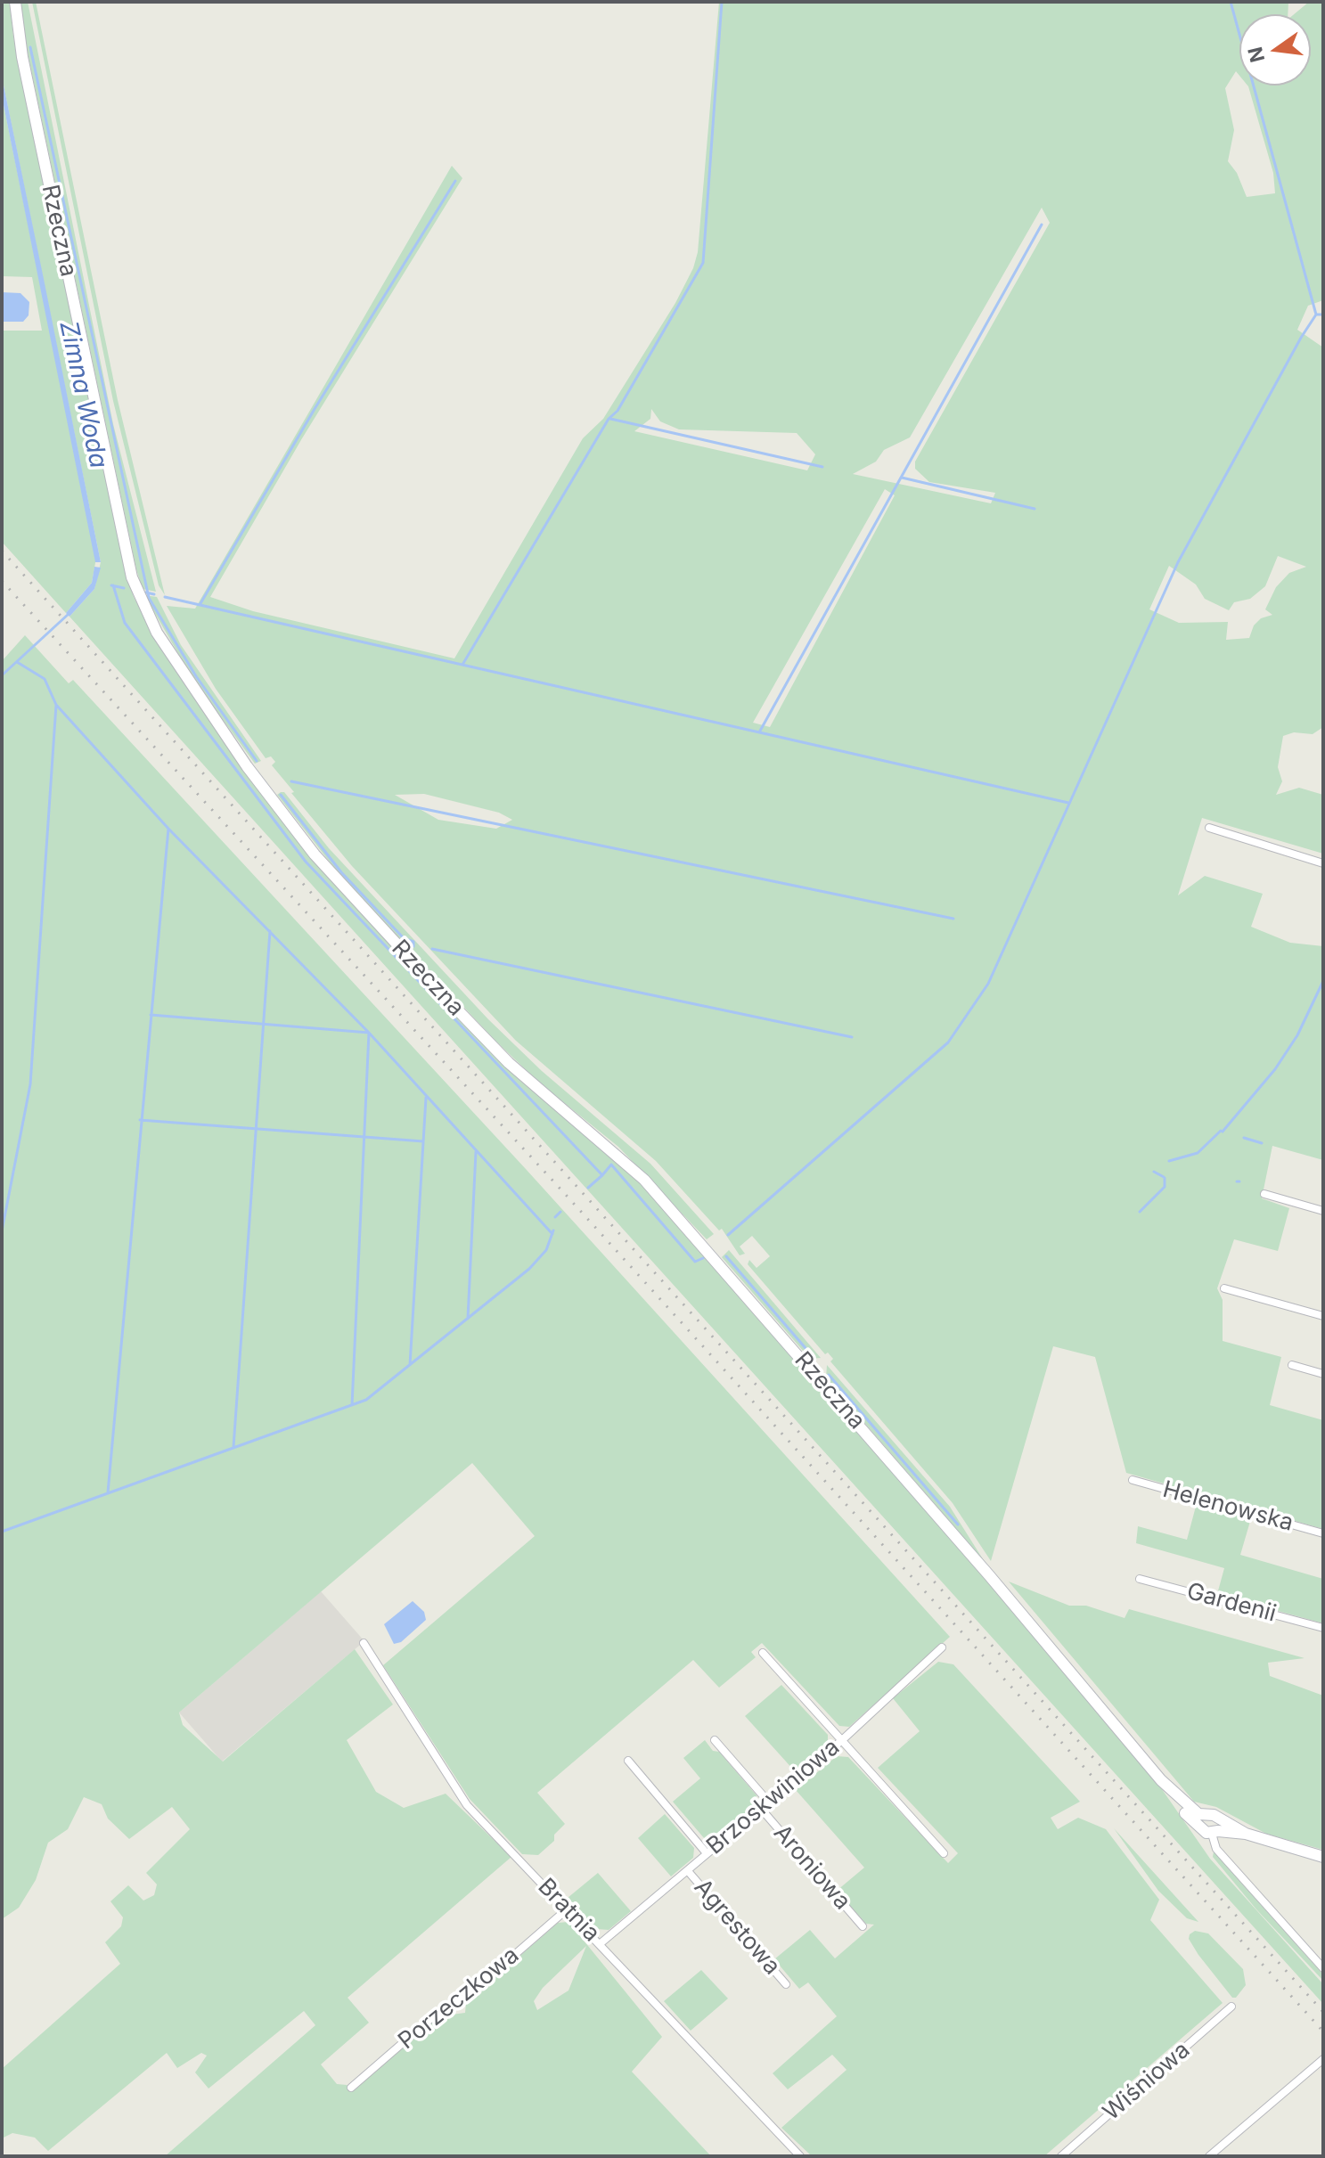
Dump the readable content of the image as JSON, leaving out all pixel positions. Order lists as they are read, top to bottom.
{
  "streets": {
    "street": [
      "Rzeczna",
      "Helenowska",
      "Gardenii",
      "Brzoskwiniowa",
      "Aroniowa",
      "Bratnia",
      "Agrestowa",
      "Porzeczkowa",
      "Wiśniowa"
    ]
  },
  "crossings": [
    ["Brzoskwiniowa", "Aroniowa"],
    ["Brzoskwiniowa", "Bratnia"],
    ["Brzoskwiniowa", "Agrestowa"],
    ["Bratnia", "Porzeczkowa"]
  ],
  "water": ["Zimna Woda"],
  "north": "left"
}
